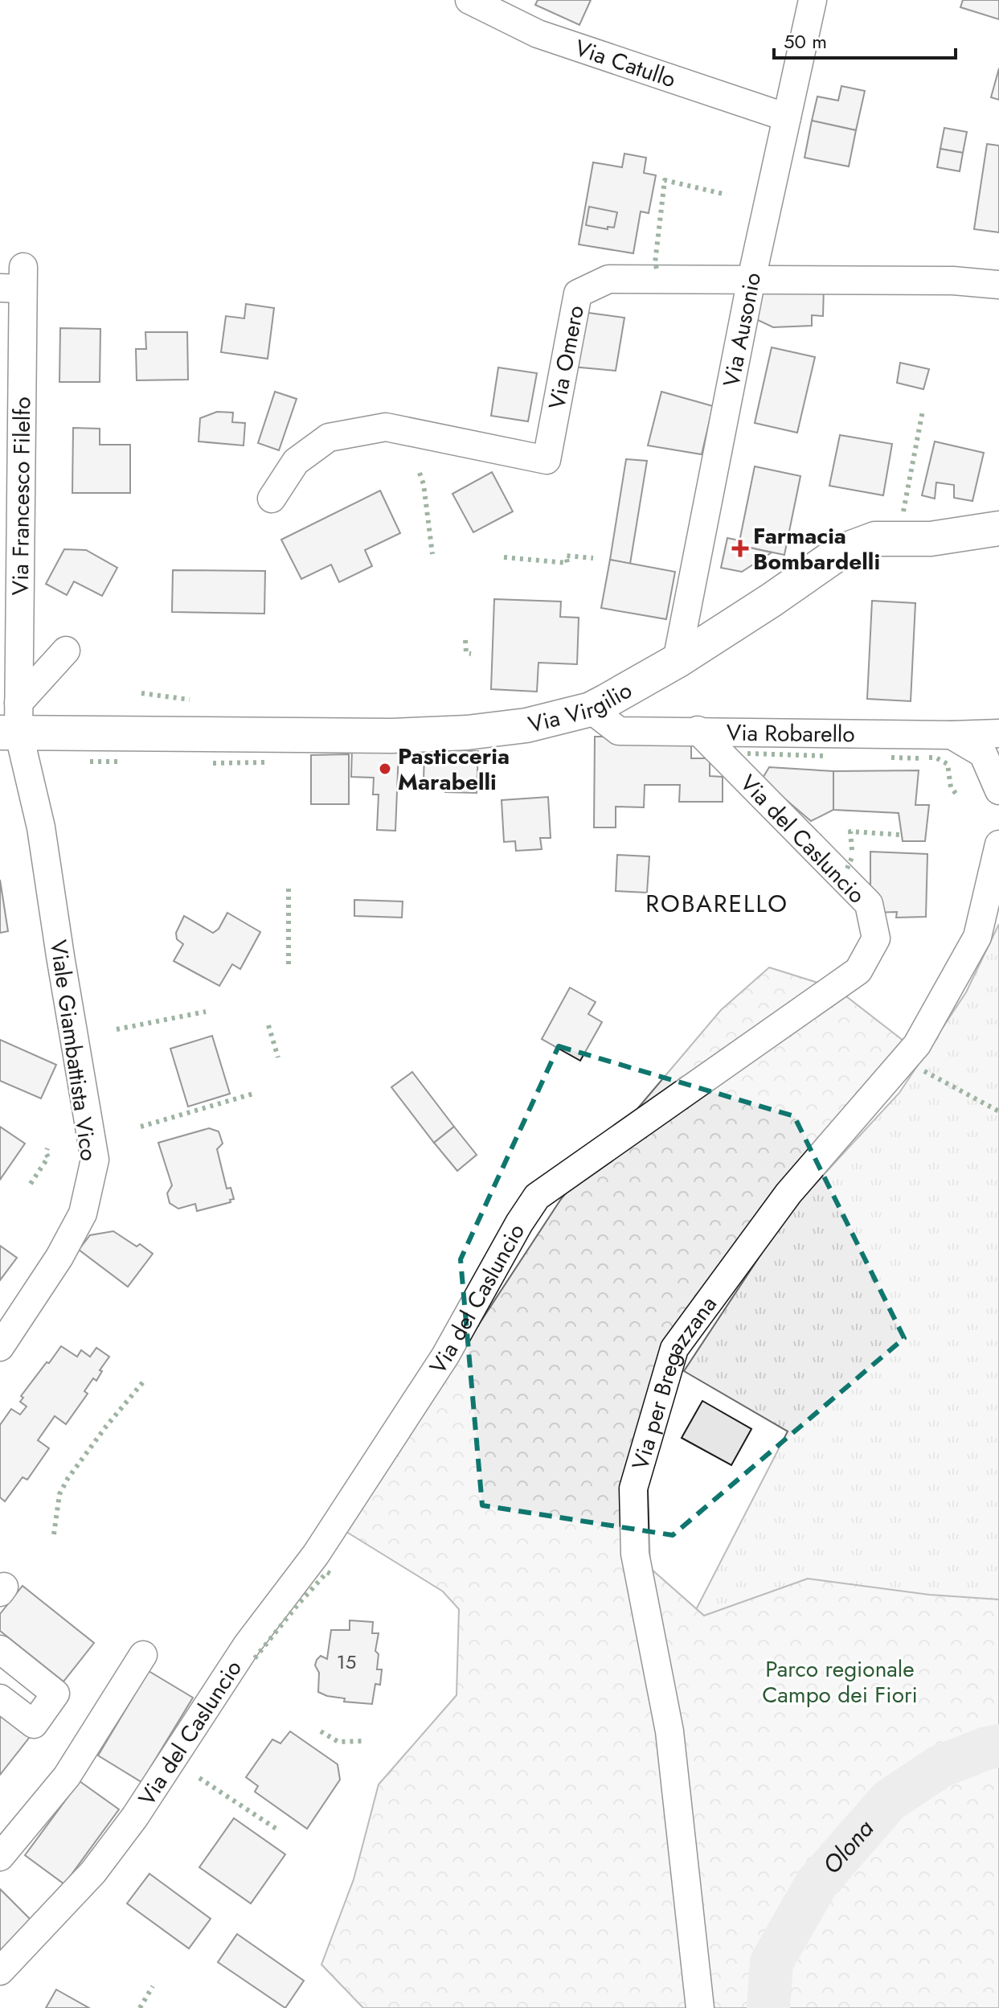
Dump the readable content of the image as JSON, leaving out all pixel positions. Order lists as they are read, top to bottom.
{
  "streets": {
    "main road": ["Via Virgilio"],
    "street": [
      "Via Catullo",
      "Via Ausonio",
      "Via Omero",
      "Via Francesco Filelfo",
      "Via Robarello",
      "Via del Casluncio",
      "Viale Giambattista Vico",
      "Via per Bregazzana"
    ]
  },
  "crossings": [
    ["Via Catullo", "Via Ausonio"],
    ["Via Ausonio", "Via Omero"],
    ["Via Ausonio", "Via Virgilio"],
    ["Via Francesco Filelfo", "Via Virgilio"],
    ["Via Francesco Filelfo", "Viale Giambattista Vico"],
    ["Via Virgilio", "Via Robarello"],
    ["Via Virgilio", "Viale Giambattista Vico"],
    ["Via Robarello", "Via del Casluncio"]
  ],
  "districts": ["ROBARELLO"],
  "water": ["Olona"],
  "parks": ["Parco regionale Campo dei Fiori"],
  "places": {
    "health": ["Farmacia Bombardelli"],
    "other": ["Pasticceria Marabelli"]
  },
  "house_numbers": ["15"],
  "scale_bar": "50 m"
}
